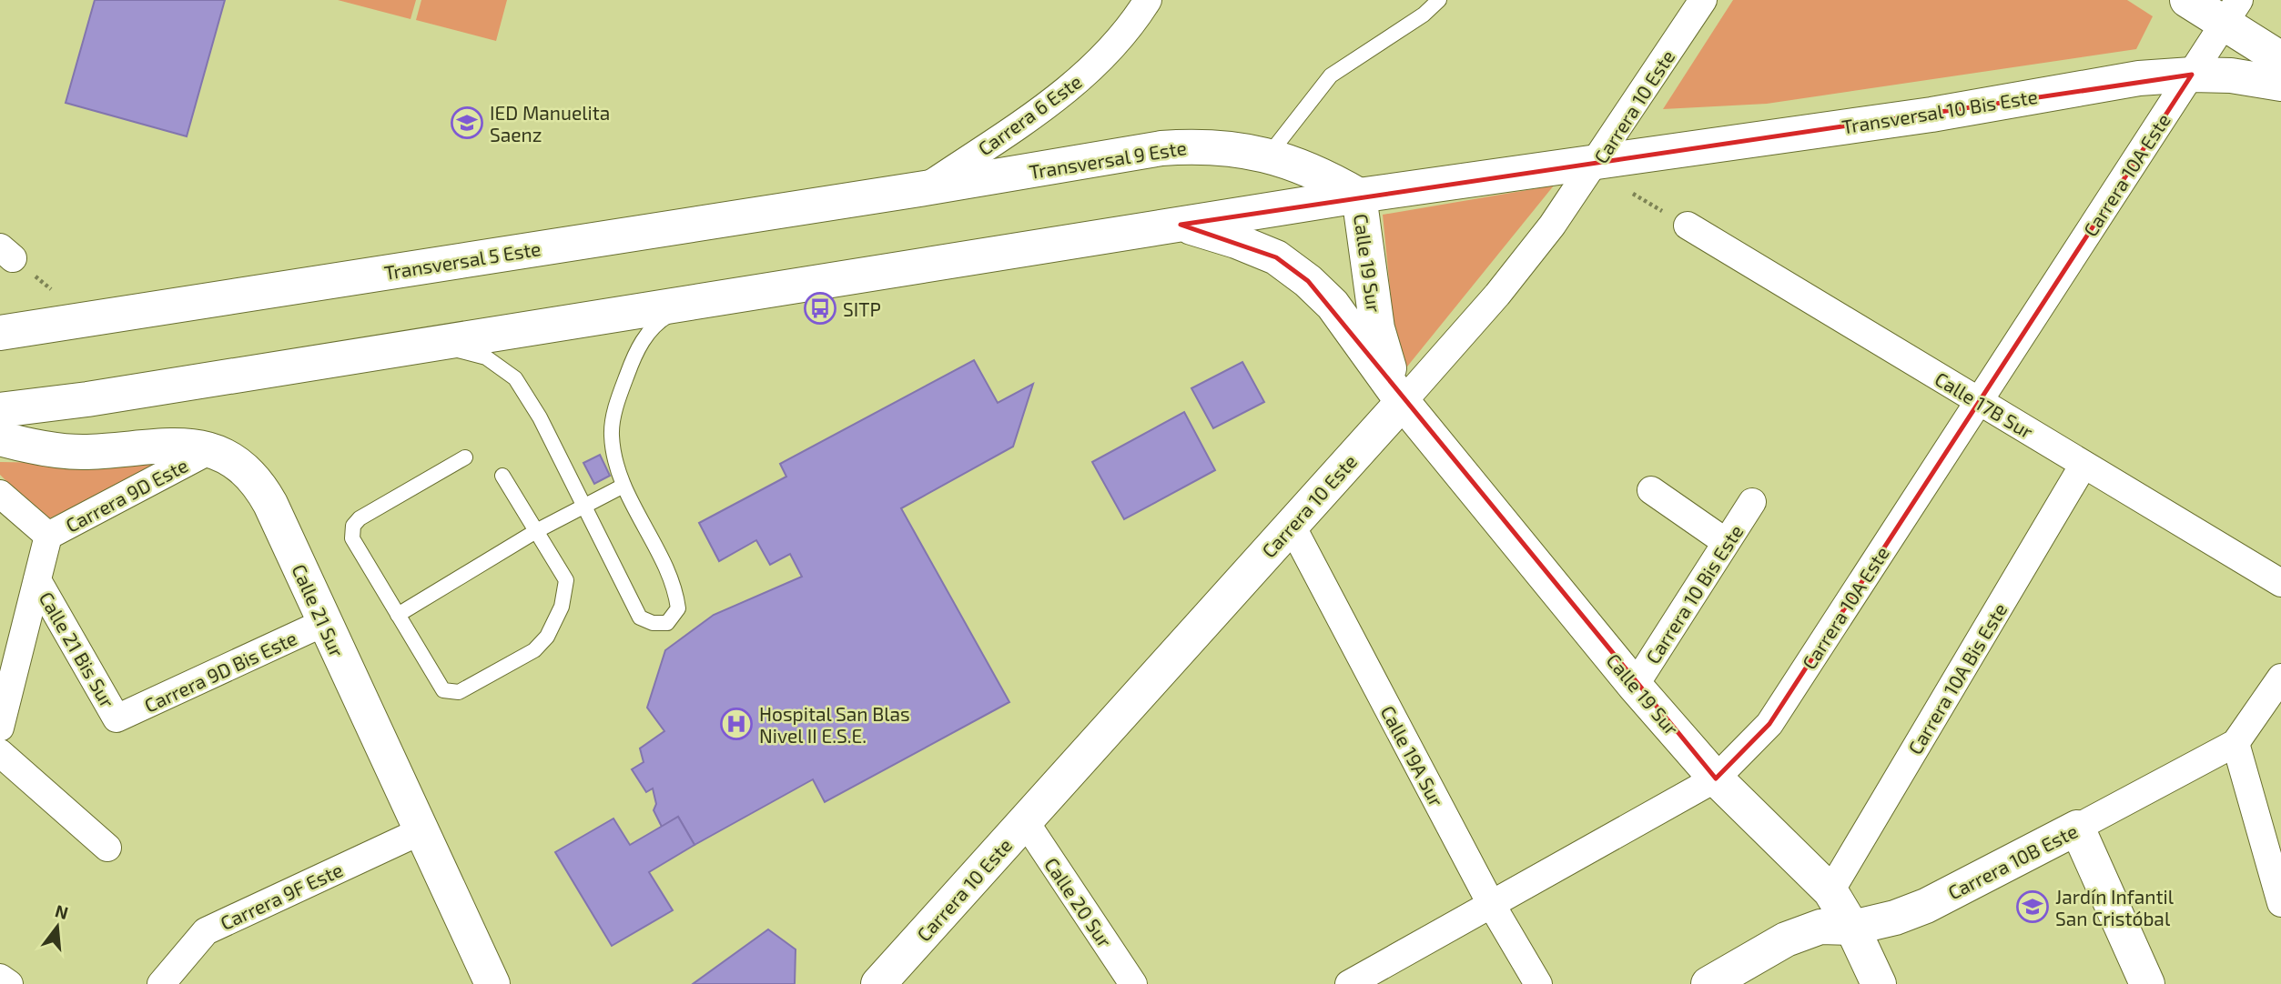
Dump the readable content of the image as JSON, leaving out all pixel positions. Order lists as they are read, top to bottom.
{
  "streets": {
    "main road": [
      "Carrera 10 Este",
      "Transversal 10 Bis Este",
      "Transversal 9 Este",
      "Transversal 5 Este",
      "Calle 19 Sur",
      "Calle 21 Sur",
      "Carrera 10B Este"
    ],
    "street": [
      "Carrera 6 Este",
      "Carrera 10A Este",
      "Calle 17B Sur",
      "Carrera 9D Este",
      "Carrera 10 Bis Este",
      "Calle 21 Bis Sur",
      "Carrera 9D Bis Este",
      "Carrera 10A Bis Este",
      "Calle 19A Sur",
      "Carrera 9F Este",
      "Calle 20 Sur"
    ]
  },
  "crossings": [
    ["Carrera 10 Este", "Transversal 10 Bis Este"],
    ["Carrera 10 Este", "Calle 19 Sur"],
    ["Carrera 10 Este", "Calle 19A Sur"],
    ["Carrera 10 Este", "Calle 20 Sur"],
    ["Transversal 10 Bis Este", "Carrera 10A Este"],
    ["Carrera 6 Este", "Transversal 9 Este"],
    ["Carrera 6 Este", "Transversal 5 Este"],
    ["Transversal 9 Este", "Transversal 5 Este"],
    ["Transversal 9 Este", "Calle 19 Sur"],
    ["Carrera 10A Este", "Calle 19 Sur"],
    ["Carrera 10A Este", "Calle 17B Sur"],
    ["Carrera 10A Este", "Calle 19A Sur"],
    ["Calle 19 Sur", "Carrera 10 Bis Este"],
    ["Calle 19 Sur", "Carrera 10A Bis Este"],
    ["Calle 19 Sur", "Carrera 10B Este"],
    ["Calle 17B Sur", "Carrera 10A Bis Este"],
    ["Carrera 9D Este", "Calle 21 Sur"],
    ["Carrera 9D Este", "Calle 21 Bis Sur"],
    ["Calle 21 Sur", "Carrera 9D Bis Este"],
    ["Calle 21 Sur", "Carrera 9F Este"],
    ["Calle 21 Bis Sur", "Carrera 9D Bis Este"]
  ],
  "places": {
    "school or university": ["IED Manuelita Saenz", "Jardín Infantil San Cristóbal"],
    "bus stop": ["SITP"],
    "hospital": ["Hospital San Blas Nivel II E.S.E."]
  },
  "north": "top"
}
